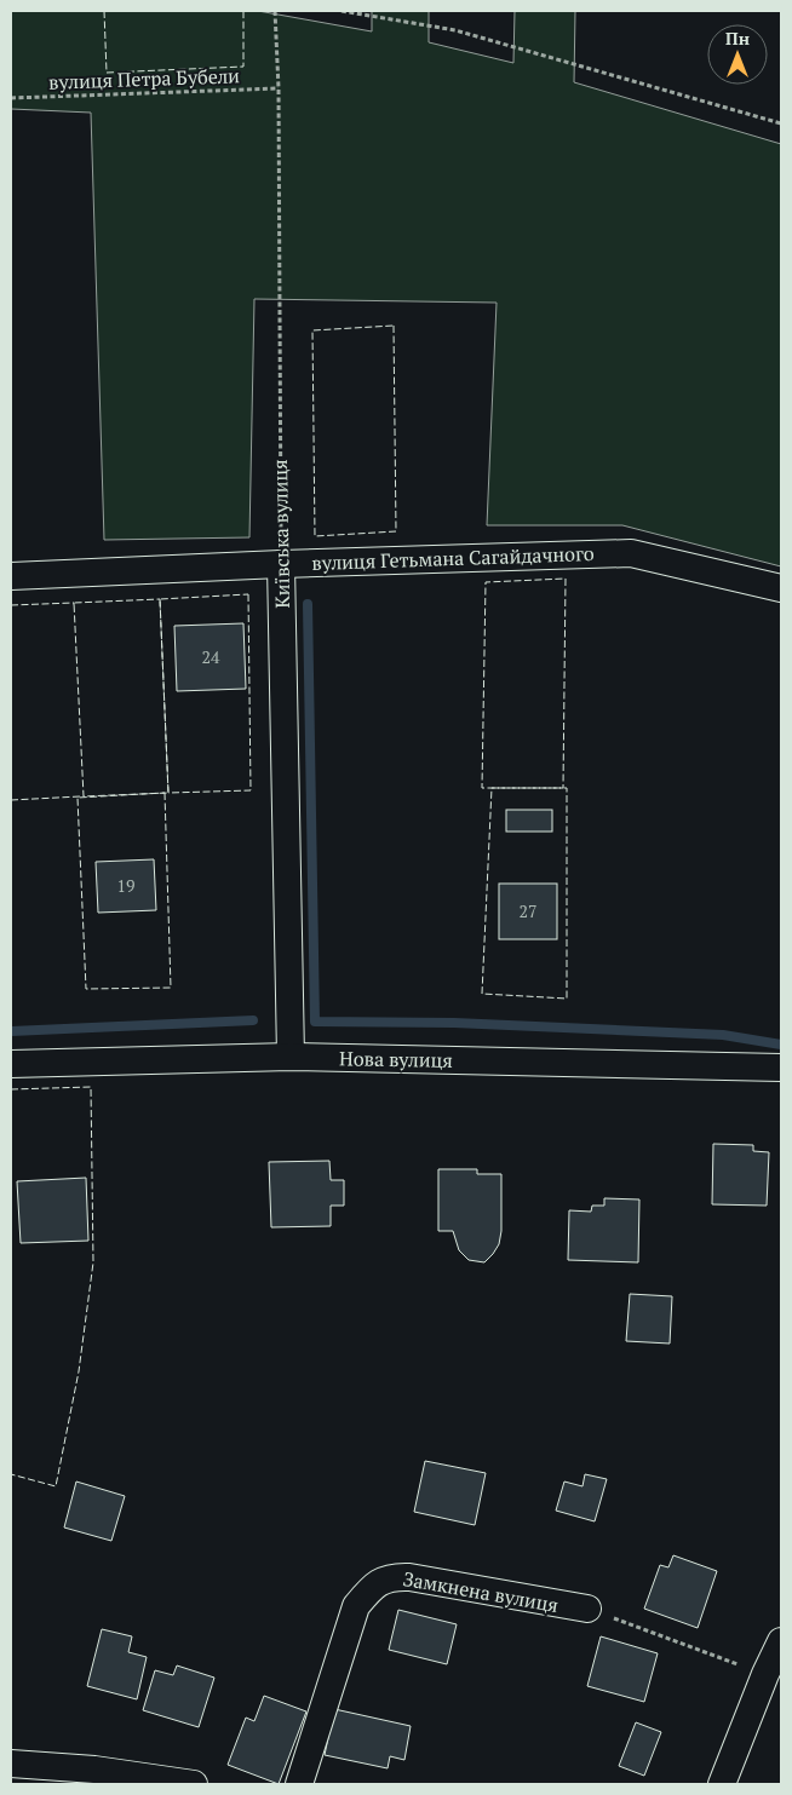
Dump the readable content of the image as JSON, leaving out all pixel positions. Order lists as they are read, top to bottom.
{
  "streets": {
    "street": [
      "Київська вулиця",
      "вулиця Гетьмана Сагайдачного",
      "Нова вулиця",
      "Замкнена вулиця"
    ],
    "path": ["вулиця Петра Бубели"]
  },
  "crossings": [
    ["вулиця Петра Бубели", "Київська вулиця"],
    ["Київська вулиця", "вулиця Гетьмана Сагайдачного"],
    ["Київська вулиця", "Нова вулиця"]
  ],
  "house_numbers": ["24", "19", "27"],
  "north": "top"
}
